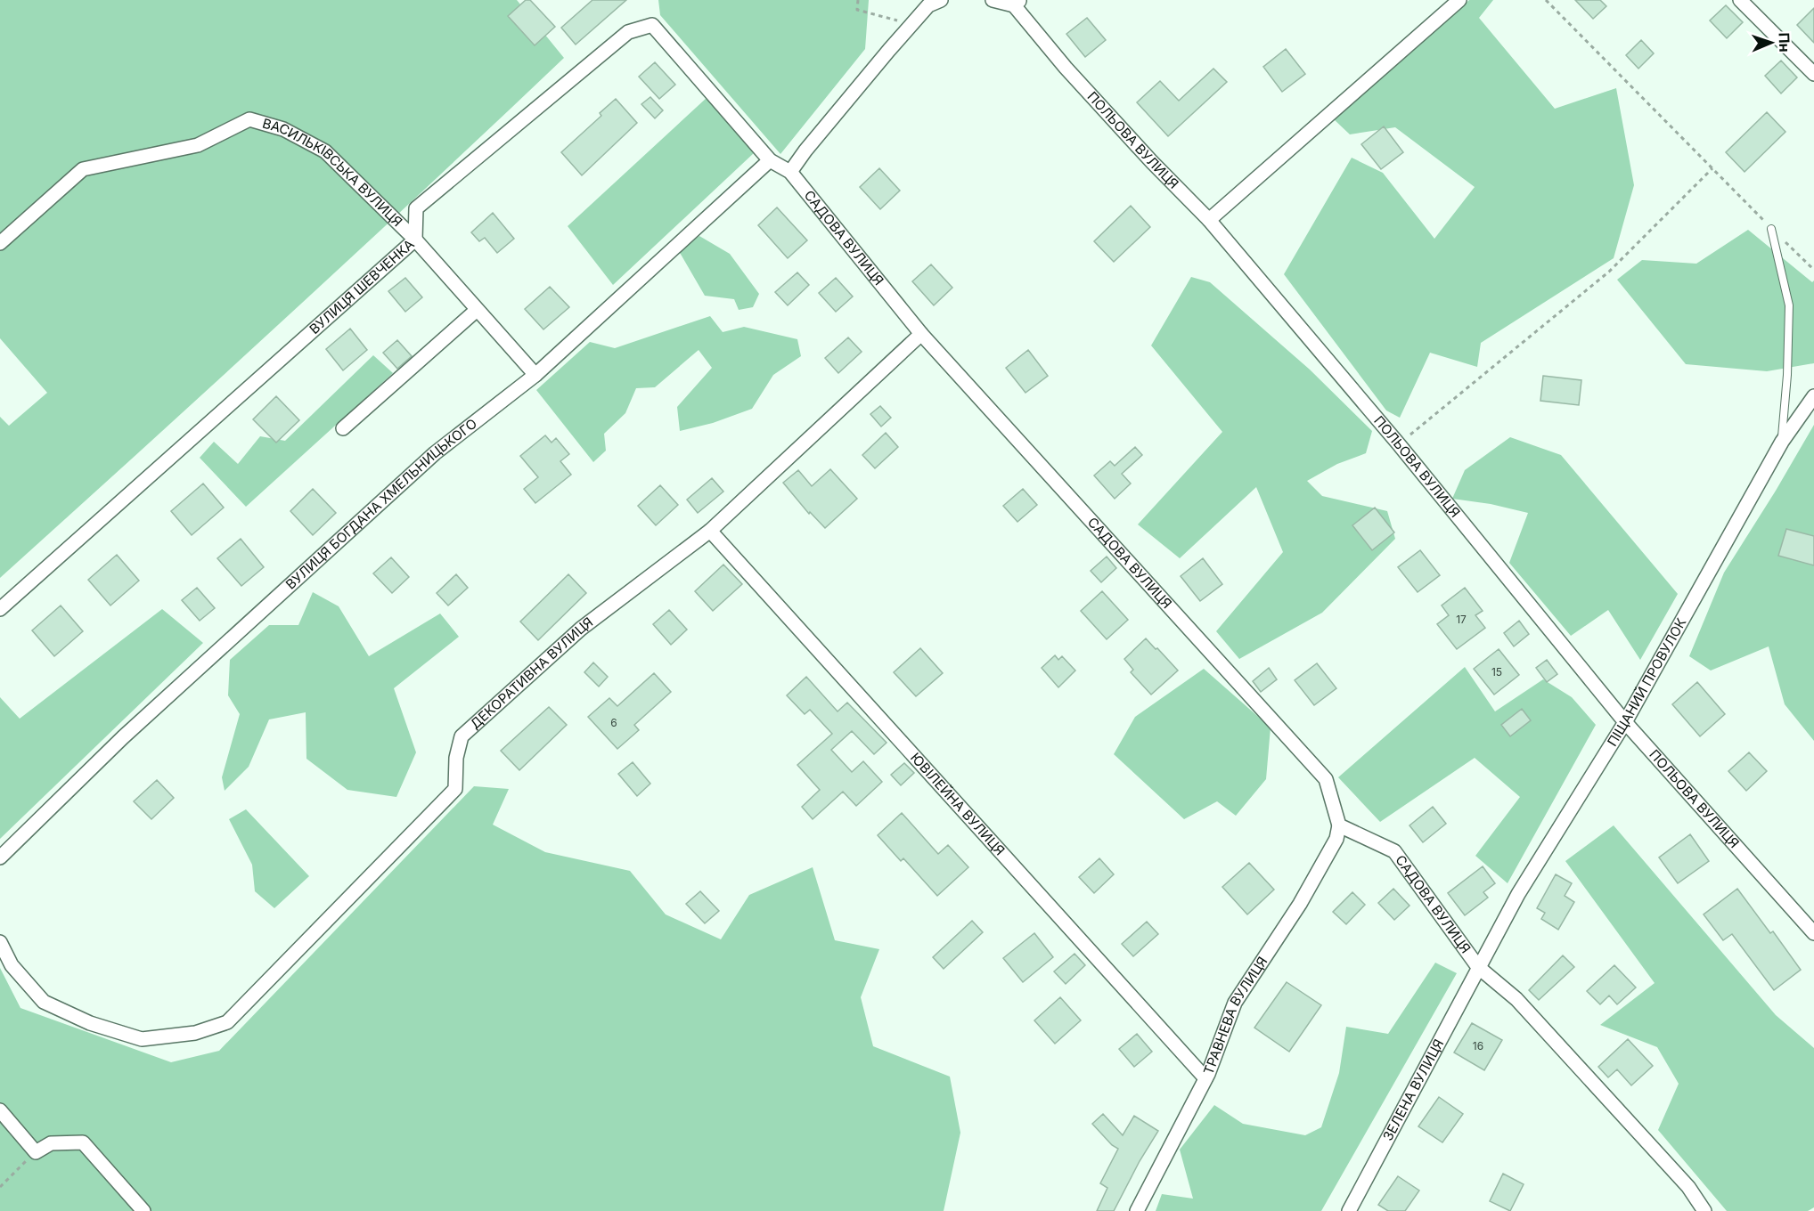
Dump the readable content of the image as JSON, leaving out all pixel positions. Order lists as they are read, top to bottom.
{
  "streets": {
    "street": [
      "ПОЛЬОВА ВУЛИЦЯ",
      "ВАСИЛЬКІВСЬКА ВУЛИЦЯ",
      "САДОВА ВУЛИЦЯ",
      "ВУЛИЦЯ ШЕВЧЕНКА",
      "ВУЛИЦЯ БОГДАНА ХМЕЛЬНИЦЬКОГО",
      "ДЕКОРАТИВНА ВУЛИЦЯ",
      "ПІЩАНИЙ ПРОВУЛОК",
      "ЮВІЛЕЙНА ВУЛИЦЯ",
      "ТРАВНЕВА ВУЛИЦЯ",
      "ЗЕЛЕНА ВУЛИЦЯ"
    ]
  },
  "crossings": [
    ["ПОЛЬОВА ВУЛИЦЯ", "ПІЩАНИЙ ПРОВУЛОК"],
    ["ВАСИЛЬКІВСЬКА ВУЛИЦЯ", "ВУЛИЦЯ ШЕВЧЕНКА"],
    ["ВАСИЛЬКІВСЬКА ВУЛИЦЯ", "ВУЛИЦЯ БОГДАНА ХМЕЛЬНИЦЬКОГО"],
    ["САДОВА ВУЛИЦЯ", "ВУЛИЦЯ ШЕВЧЕНКА"],
    ["САДОВА ВУЛИЦЯ", "ВУЛИЦЯ БОГДАНА ХМЕЛЬНИЦЬКОГО"],
    ["САДОВА ВУЛИЦЯ", "ДЕКОРАТИВНА ВУЛИЦЯ"],
    ["САДОВА ВУЛИЦЯ", "ПІЩАНИЙ ПРОВУЛОК"],
    ["САДОВА ВУЛИЦЯ", "ТРАВНЕВА ВУЛИЦЯ"],
    ["САДОВА ВУЛИЦЯ", "ЗЕЛЕНА ВУЛИЦЯ"],
    ["ВУЛИЦЯ ШЕВЧЕНКА", "ВУЛИЦЯ БОГДАНА ХМЕЛЬНИЦЬКОГО"],
    ["ДЕКОРАТИВНА ВУЛИЦЯ", "ЮВІЛЕЙНА ВУЛИЦЯ"],
    ["ПІЩАНИЙ ПРОВУЛОК", "ЗЕЛЕНА ВУЛИЦЯ"],
    ["ЮВІЛЕЙНА ВУЛИЦЯ", "ТРАВНЕВА ВУЛИЦЯ"]
  ],
  "house_numbers": [
    "17",
    "15",
    "6",
    "16"
  ],
  "north": "right"
}
